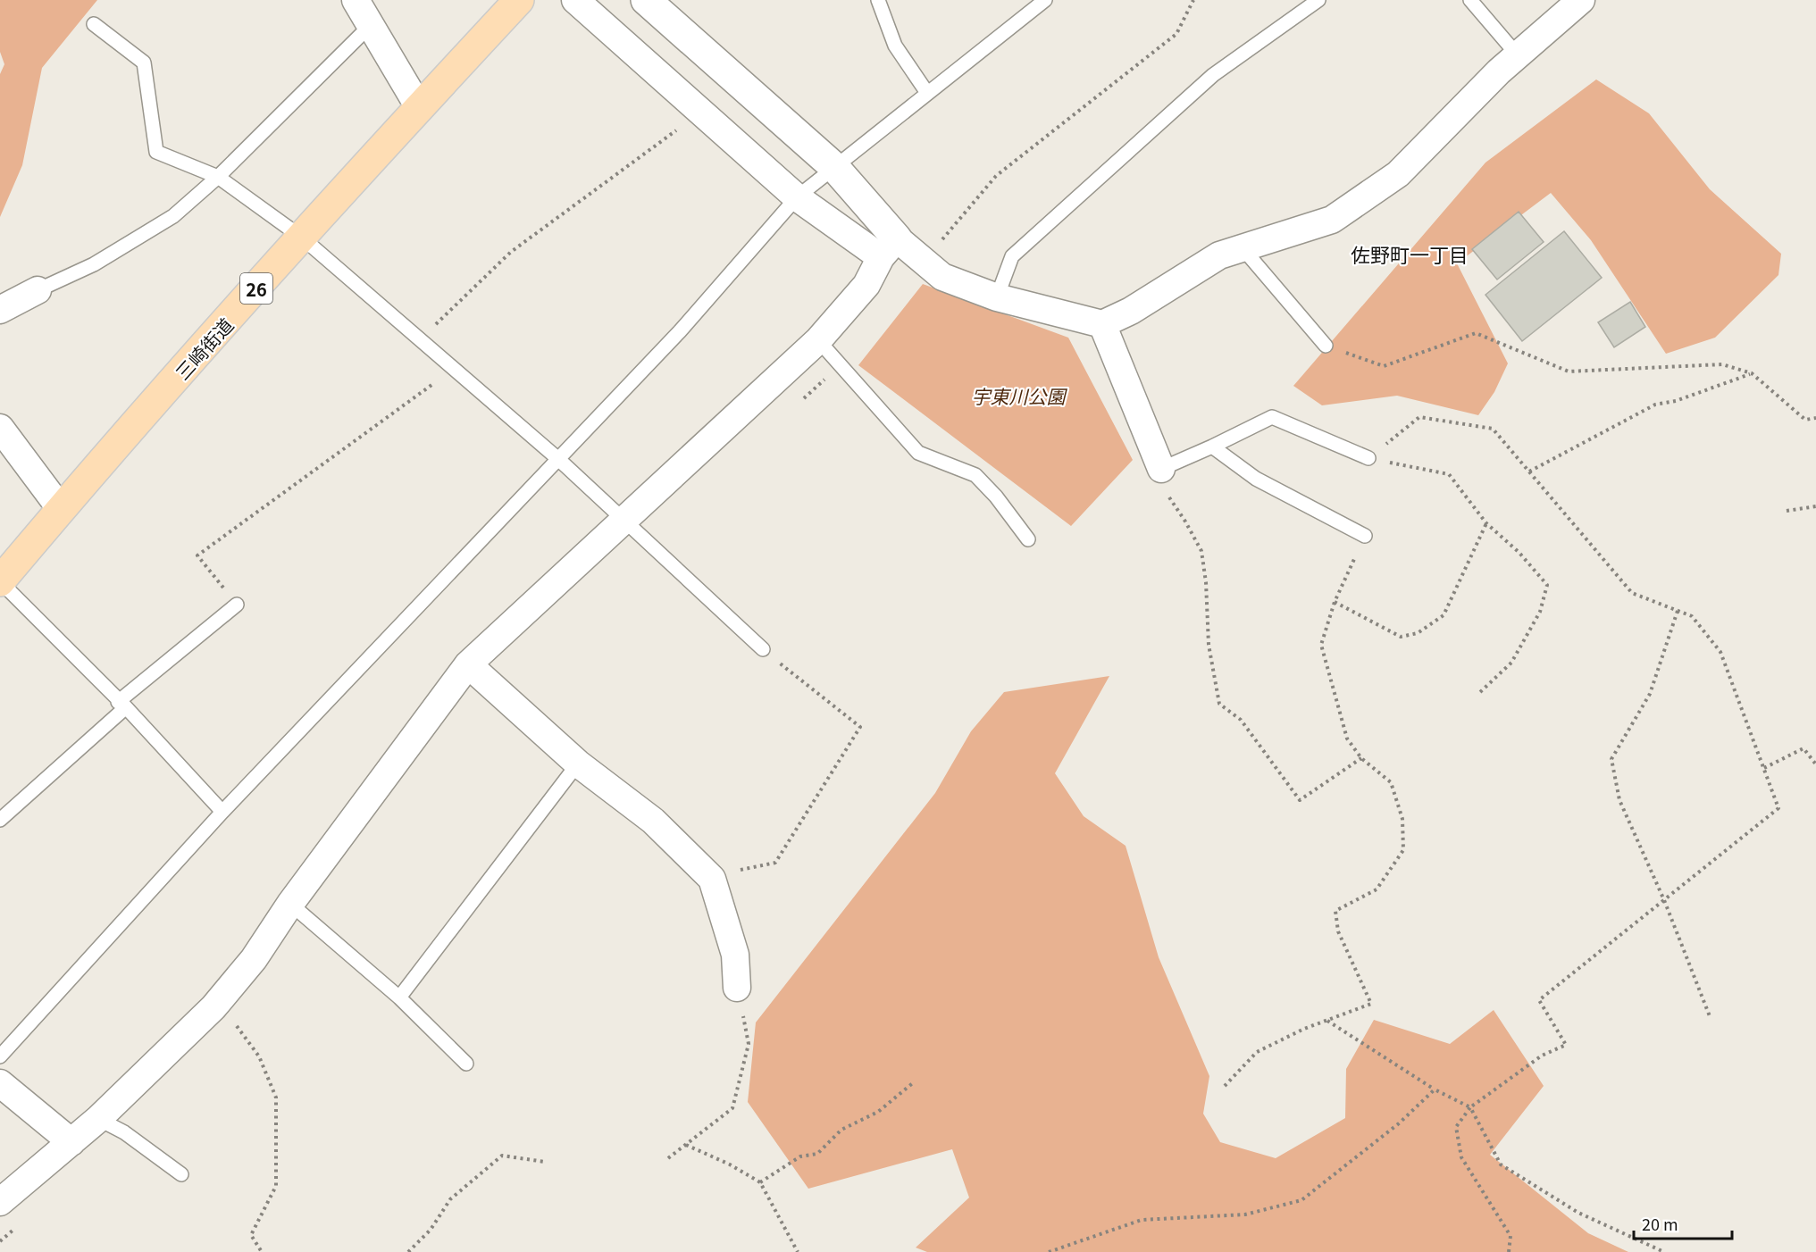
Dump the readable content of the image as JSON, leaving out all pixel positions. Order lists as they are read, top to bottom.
{
  "streets": {
    "main road": ["26", "三崎街道"]
  },
  "districts": ["佐野町一丁目"],
  "parks": ["宇東川公園"],
  "scale_bar": "20 m"
}
